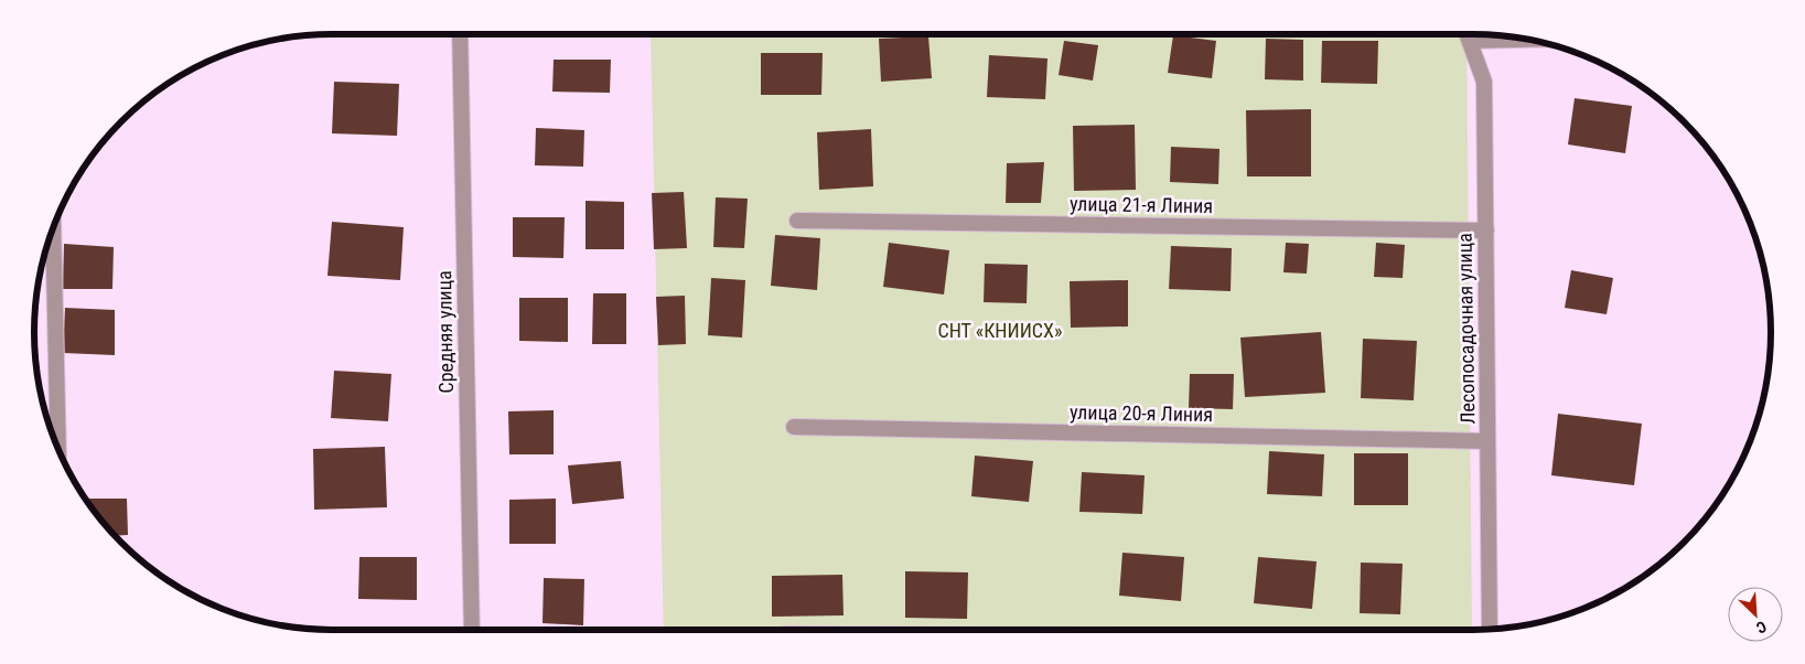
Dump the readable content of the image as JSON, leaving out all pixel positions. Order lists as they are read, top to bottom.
{
  "streets": {
    "street": [
      "улица 21-я Линия",
      "Лесопосадочная улица",
      "Средняя улица",
      "улица 20-я Линия"
    ]
  },
  "crossings": [
    ["улица 21-я Линия", "Лесопосадочная улица"],
    ["Лесопосадочная улица", "улица 20-я Линия"]
  ],
  "parks": ["СНТ «КНИИСХ»"],
  "north": "bottom right"
}
